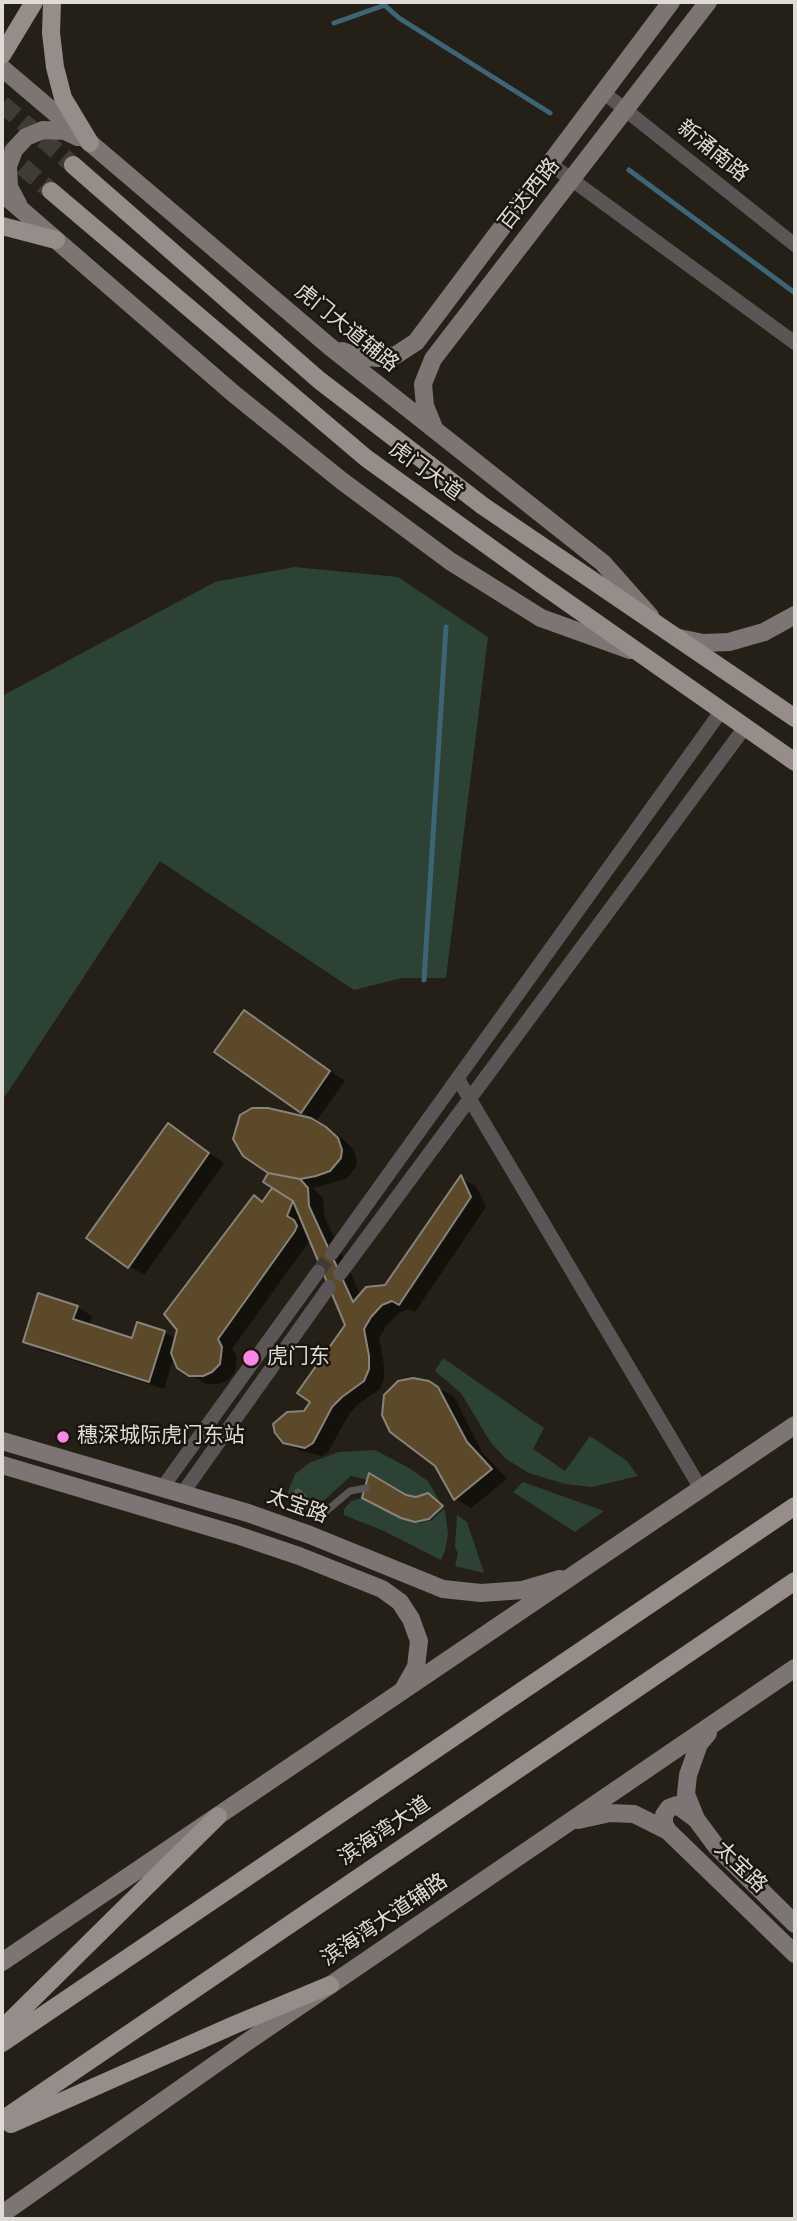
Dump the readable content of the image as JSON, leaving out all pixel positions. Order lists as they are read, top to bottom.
{
  "streets": {
    "main road": [
      "百达西路",
      "虎门大道辅路",
      "虎门大道",
      "太宝路",
      "滨海湾大道",
      "滨海湾大道辅路"
    ],
    "street": ["新涌南路"]
  },
  "crossings": [
    ["新涌南路", "百达西路"],
    ["百达西路", "虎门大道辅路"],
    ["虎门大道辅路", "虎门大道"],
    ["太宝路", "滨海湾大道辅路"]
  ],
  "places": ["虎门东", "穗深城际虎门东站"]
}
